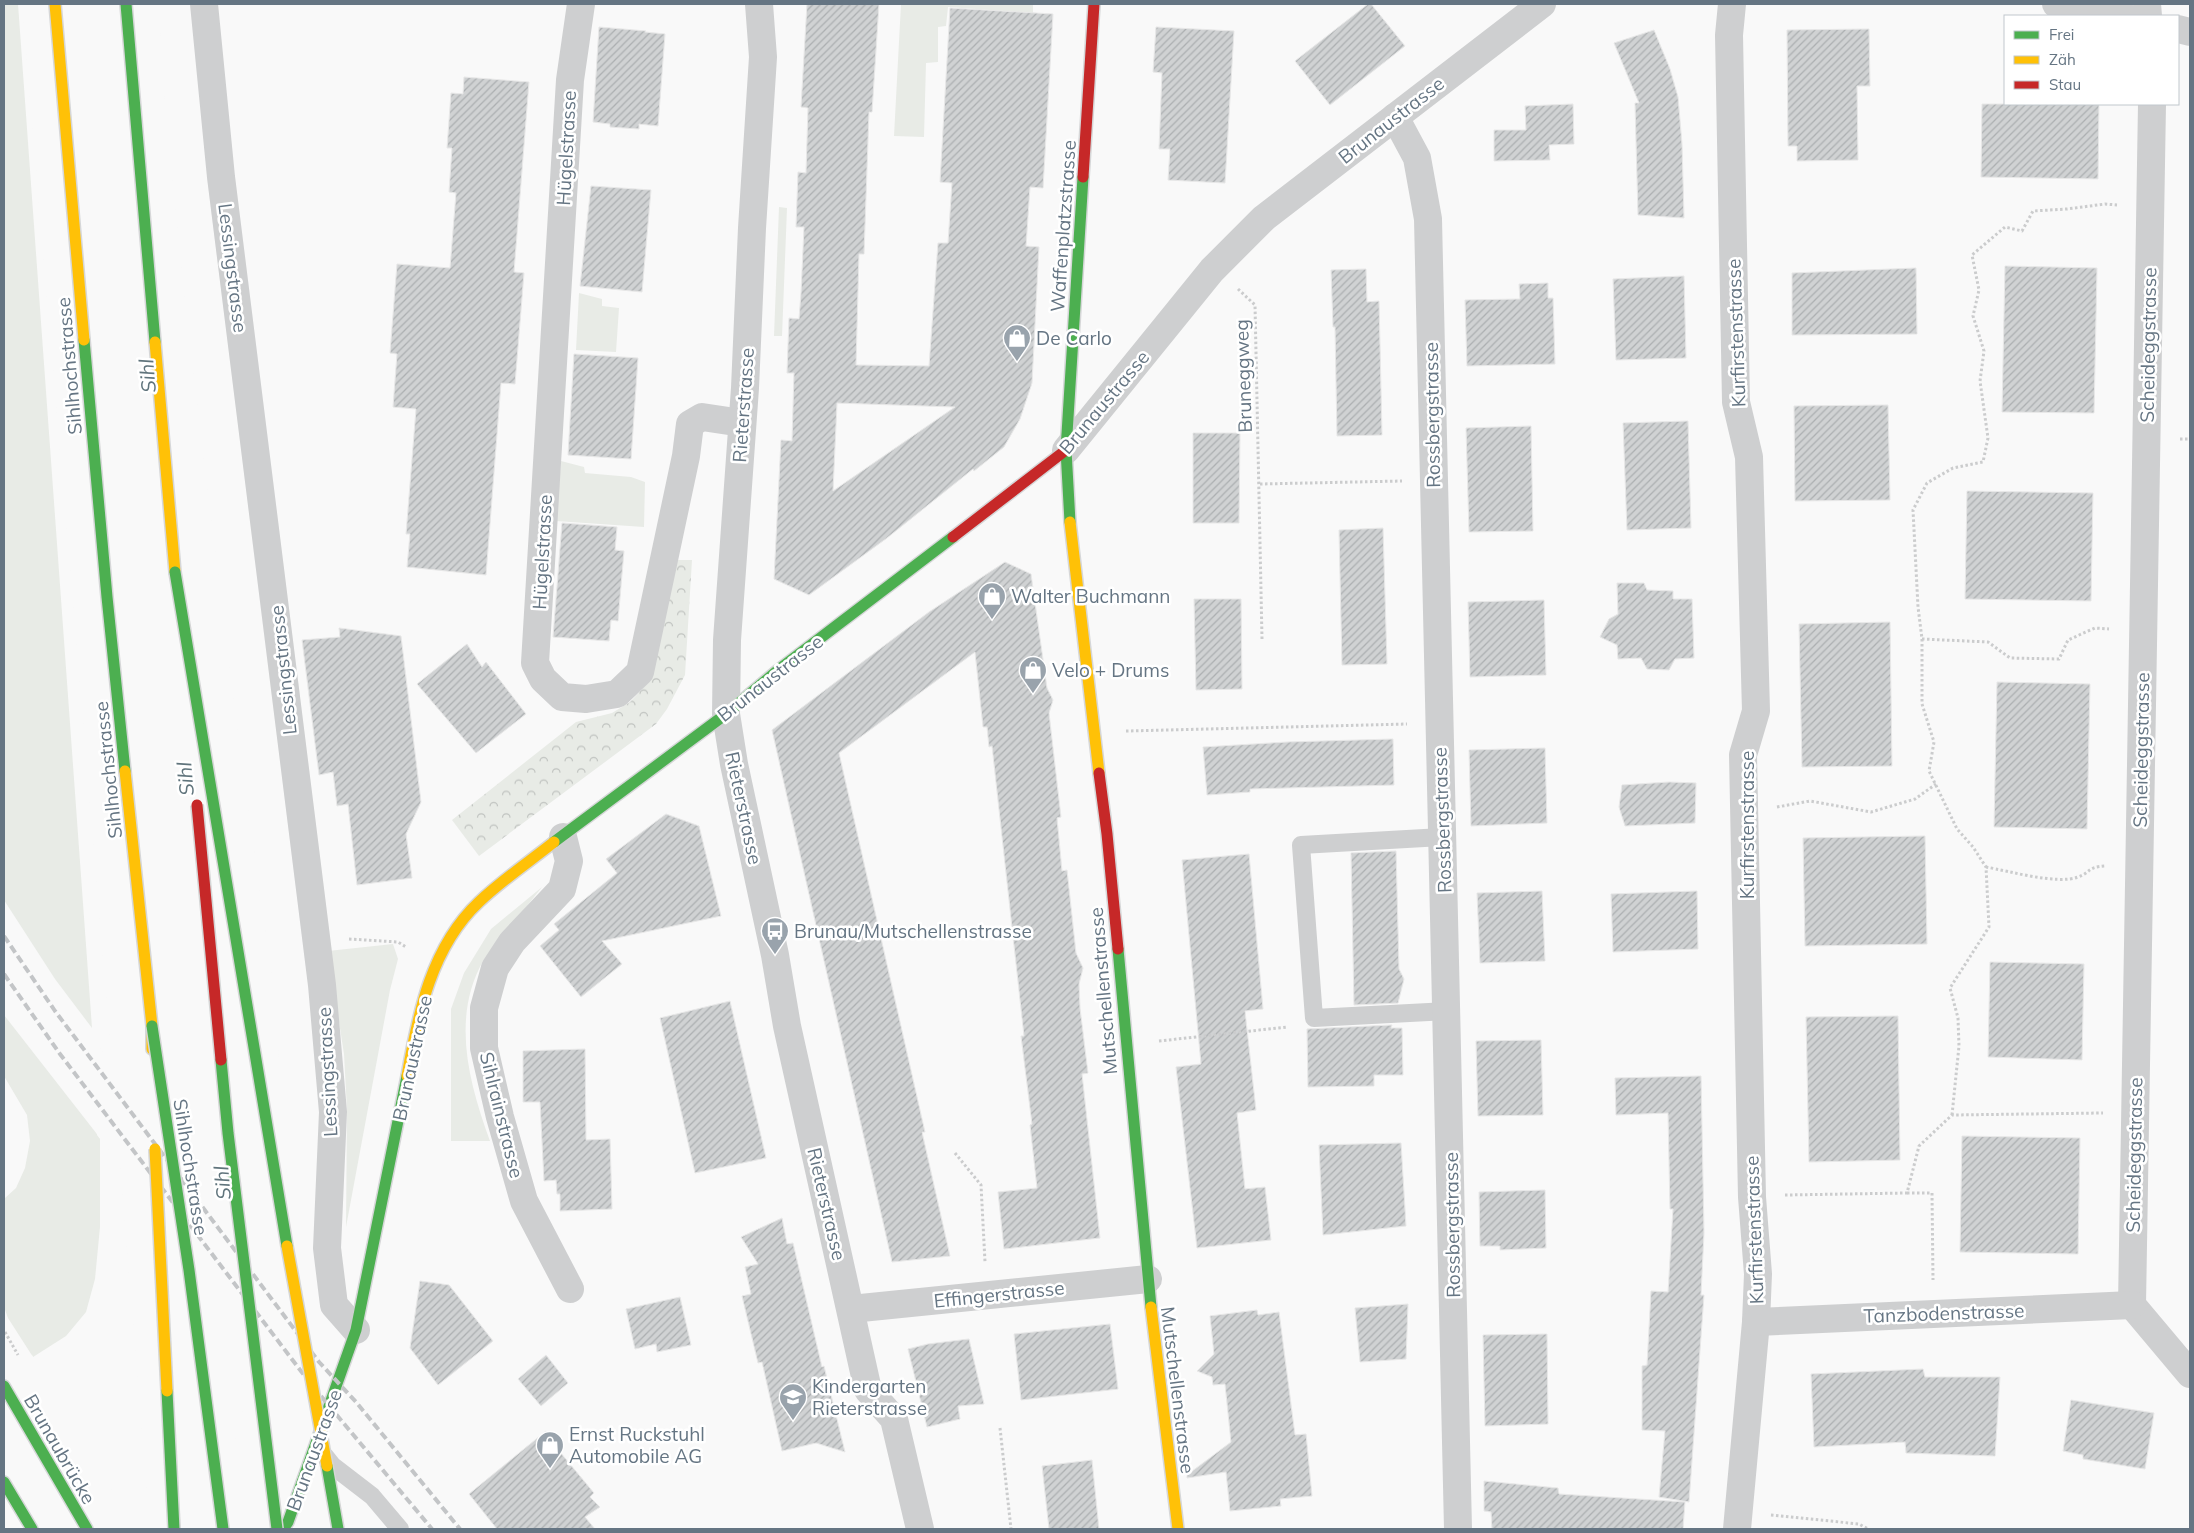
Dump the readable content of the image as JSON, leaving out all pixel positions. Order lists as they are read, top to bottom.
{
  "streets": {
    "main road": [
      "Brunaustrasse",
      "Waffenplatzstrasse",
      "Sihlhochstrasse",
      "Mutschellenstrasse",
      "Brunaubrücke"
    ],
    "street": [
      "Hügelstrasse",
      "Lessingstrasse",
      "Kurfirstenstrasse",
      "Scheideggstrasse",
      "Rieterstrasse",
      "Rossbergstrasse",
      "Sihlrainstrasse",
      "Effingerstrasse",
      "Tanzbodenstrasse"
    ],
    "path": ["Bruneggweg"]
  },
  "crossings": [
    ["Brunaustrasse", "Waffenplatzstrasse"],
    ["Brunaustrasse", "Lessingstrasse"],
    ["Brunaustrasse", "Rieterstrasse"],
    ["Brunaustrasse", "Rossbergstrasse"],
    ["Brunaustrasse", "Mutschellenstrasse"],
    ["Brunaustrasse", "Sihlrainstrasse"],
    ["Hügelstrasse", "Rieterstrasse"],
    ["Waffenplatzstrasse", "Mutschellenstrasse"],
    ["Kurfirstenstrasse", "Tanzbodenstrasse"],
    ["Scheideggstrasse", "Tanzbodenstrasse"],
    ["Rieterstrasse", "Effingerstrasse"],
    ["Mutschellenstrasse", "Effingerstrasse"]
  ],
  "water": ["Sihl"],
  "places": {
    "shop": [
      "De Carlo",
      "Walter Buchmann",
      "Velo + Drums",
      "Ernst Ruckstuhl Automobile AG"
    ],
    "bus stop": ["Brunau/Mutschellenstrasse"],
    "school or university": ["Kindergarten Rieterstrasse"]
  },
  "legend": ["Frei", "Zäh", "Stau"]
}
